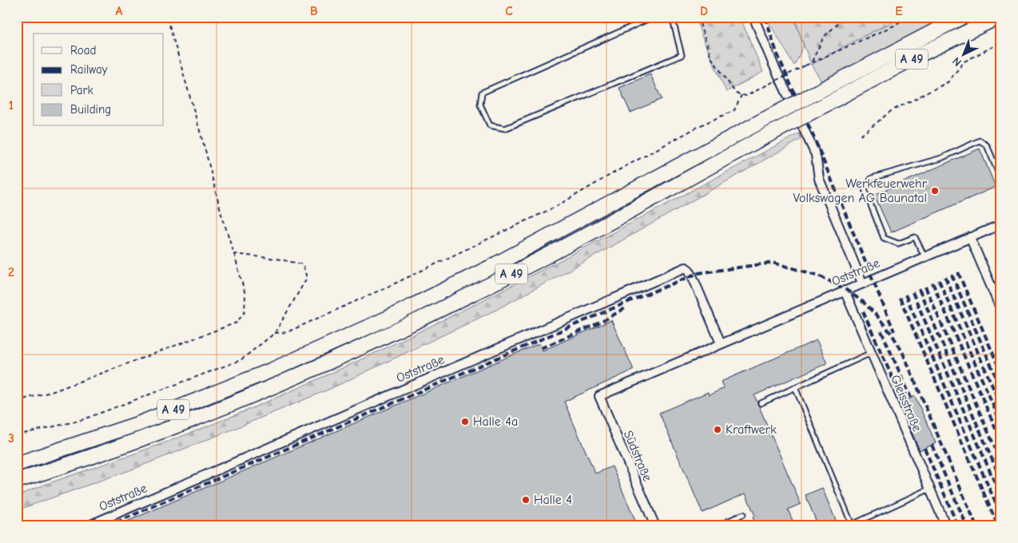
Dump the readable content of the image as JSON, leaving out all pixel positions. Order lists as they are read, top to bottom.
{
  "streets": {
    "highway": ["A 49"],
    "street": ["Oststraße", "Gleisstraße", "Südstraße"]
  },
  "crossings": [
    ["Oststraße", "Gleisstraße"],
    ["Oststraße", "Südstraße"]
  ],
  "places": [
    "Werkfeuerwehr Volkswagen AG Baunatal",
    "Halle 4a",
    "Kraftwerk",
    "Halle 4"
  ],
  "legend": [
    "Road",
    "Railway",
    "Park",
    "Building"
  ],
  "north": "bottom left",
  "grid": {
    "columns": [
      "A",
      "B",
      "C",
      "D",
      "E"
    ],
    "rows": ["1", "2", "3"]
  }
}
